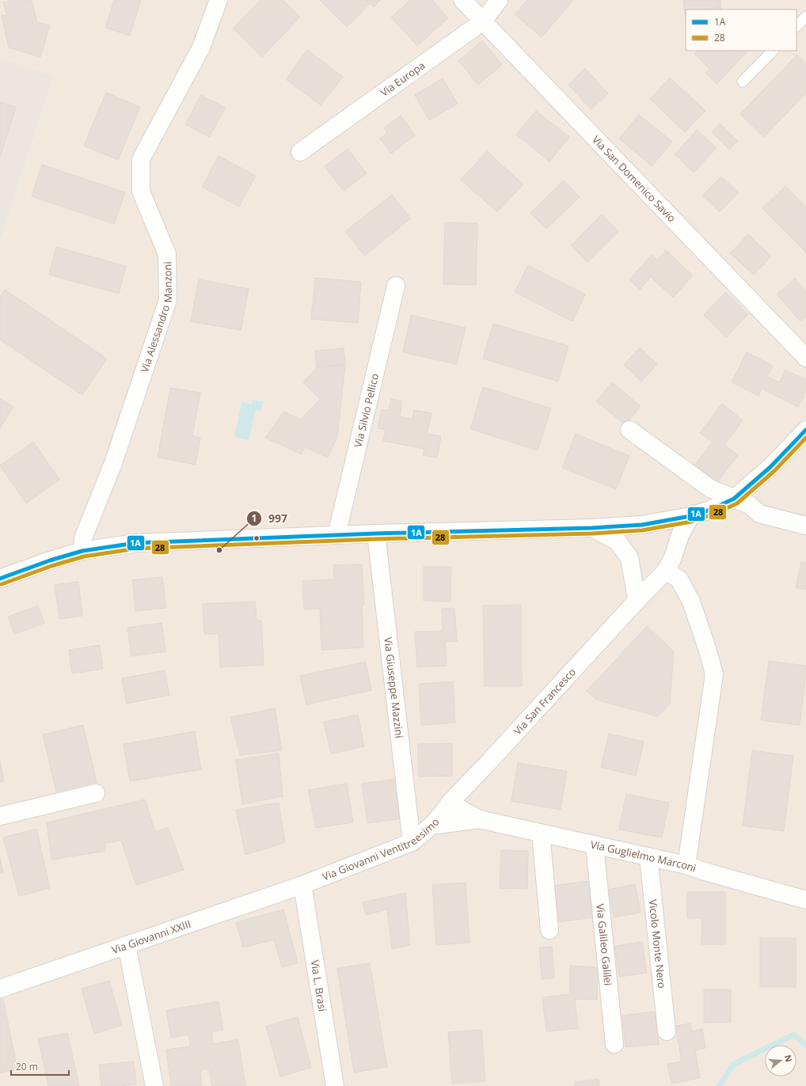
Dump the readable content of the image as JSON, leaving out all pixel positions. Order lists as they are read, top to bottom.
{
  "streets": {
    "street": [
      "Via Europa",
      "Via San Domenico Savio",
      "Via Alessandro Manzoni",
      "Via Silvio Pellico",
      "Via Giuseppe Mazzini",
      "Via San Francesco",
      "Via Giovanni Ventitreesimo",
      "Via Guglielmo Marconi",
      "Via Giovanni XXIII",
      "Via Galileo Galilei",
      "Vicolo Monte Nero",
      "Via L. Brasi"
    ]
  },
  "crossings": [
    ["Via Europa", "Via San Domenico Savio"],
    ["Via Giuseppe Mazzini", "Via Giovanni Ventitreesimo"],
    ["Via San Francesco", "Via Giovanni Ventitreesimo"],
    ["Via San Francesco", "Via Guglielmo Marconi"],
    ["Via Giovanni Ventitreesimo", "Via Guglielmo Marconi"],
    ["Via Giovanni Ventitreesimo", "Via Giovanni XXIII"],
    ["Via Giovanni Ventitreesimo", "Via L. Brasi"],
    ["Via Guglielmo Marconi", "Via Galileo Galilei"],
    ["Via Guglielmo Marconi", "Vicolo Monte Nero"],
    ["Via Giovanni XXIII", "Via L. Brasi"]
  ],
  "places": ["997"],
  "lines": ["transit line 1A", "transit line 28"],
  "legend": ["1A", "28"],
  "scale_bar": "20 m",
  "north": "right"
}
